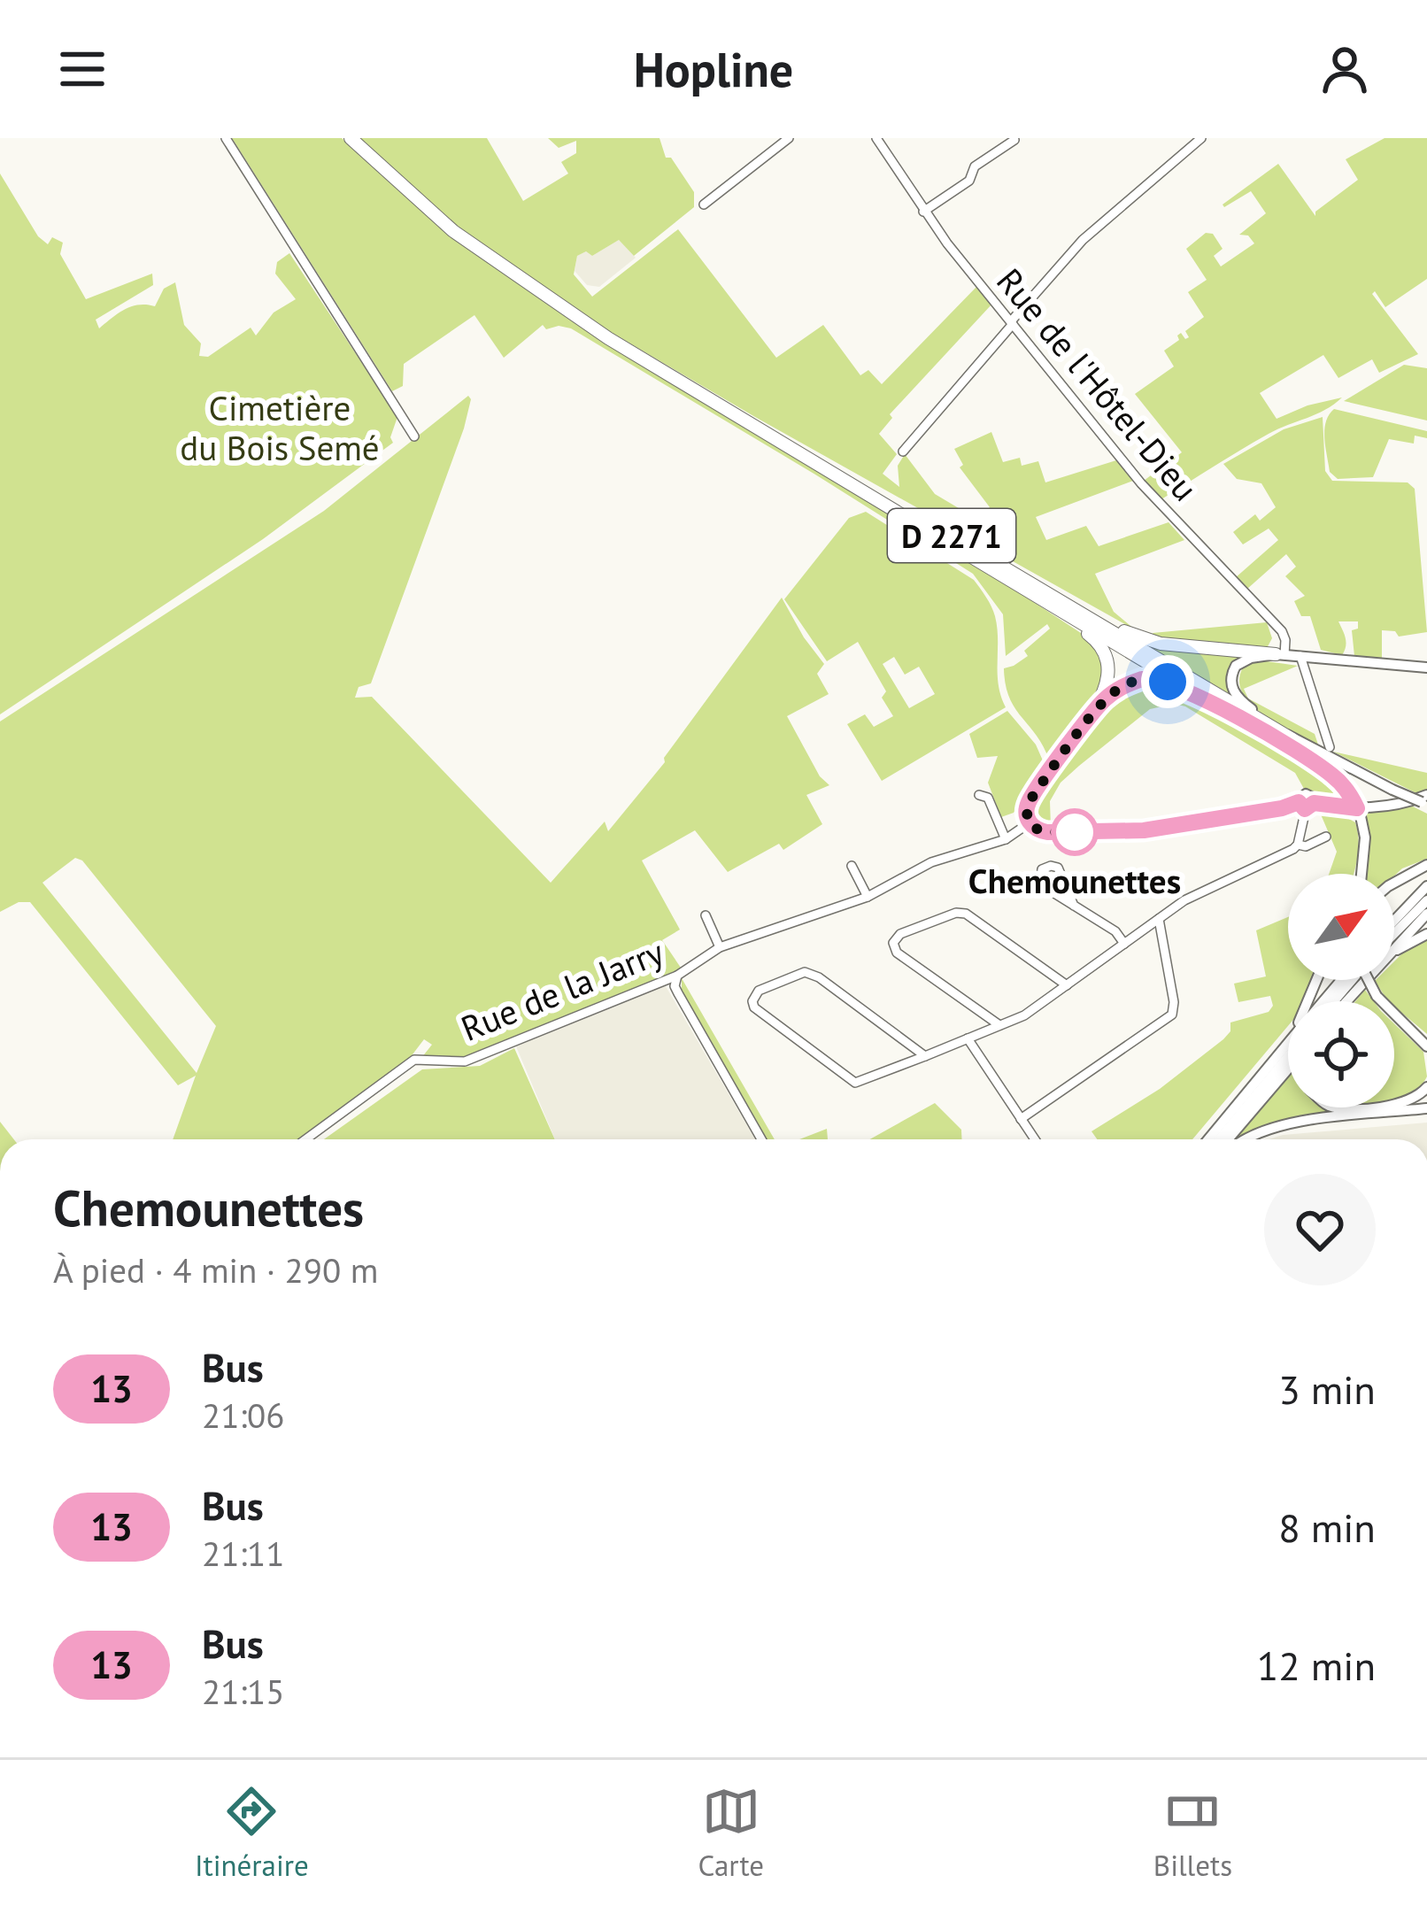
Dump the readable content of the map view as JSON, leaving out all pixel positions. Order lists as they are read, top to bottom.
{
  "streets": {
    "highway": ["D 2271"],
    "street": ["Rue de l'Hôtel-Dieu", "Rue de la Jarry"]
  },
  "parks": ["Cimetière du Bois Semé"],
  "places": ["Chemounettes"],
  "lines": ["bus line 13"],
  "north": "top right",
  "page": {
    "header": "Hopline",
    "heading": ["Chemounettes", "À pied · 4 min · 290 m"],
    "list": [
      {
        "mark": "13",
        "name": "Bus",
        "note": "21:06",
        "value": "3 min"
      },
      {
        "mark": "13",
        "name": "Bus",
        "note": "21:11",
        "value": "8 min"
      },
      {
        "mark": "13",
        "name": "Bus",
        "note": "21:15",
        "value": "12 min"
      }
    ],
    "tabs": ["Itinéraire", "Carte", "Billets"]
  }
}
